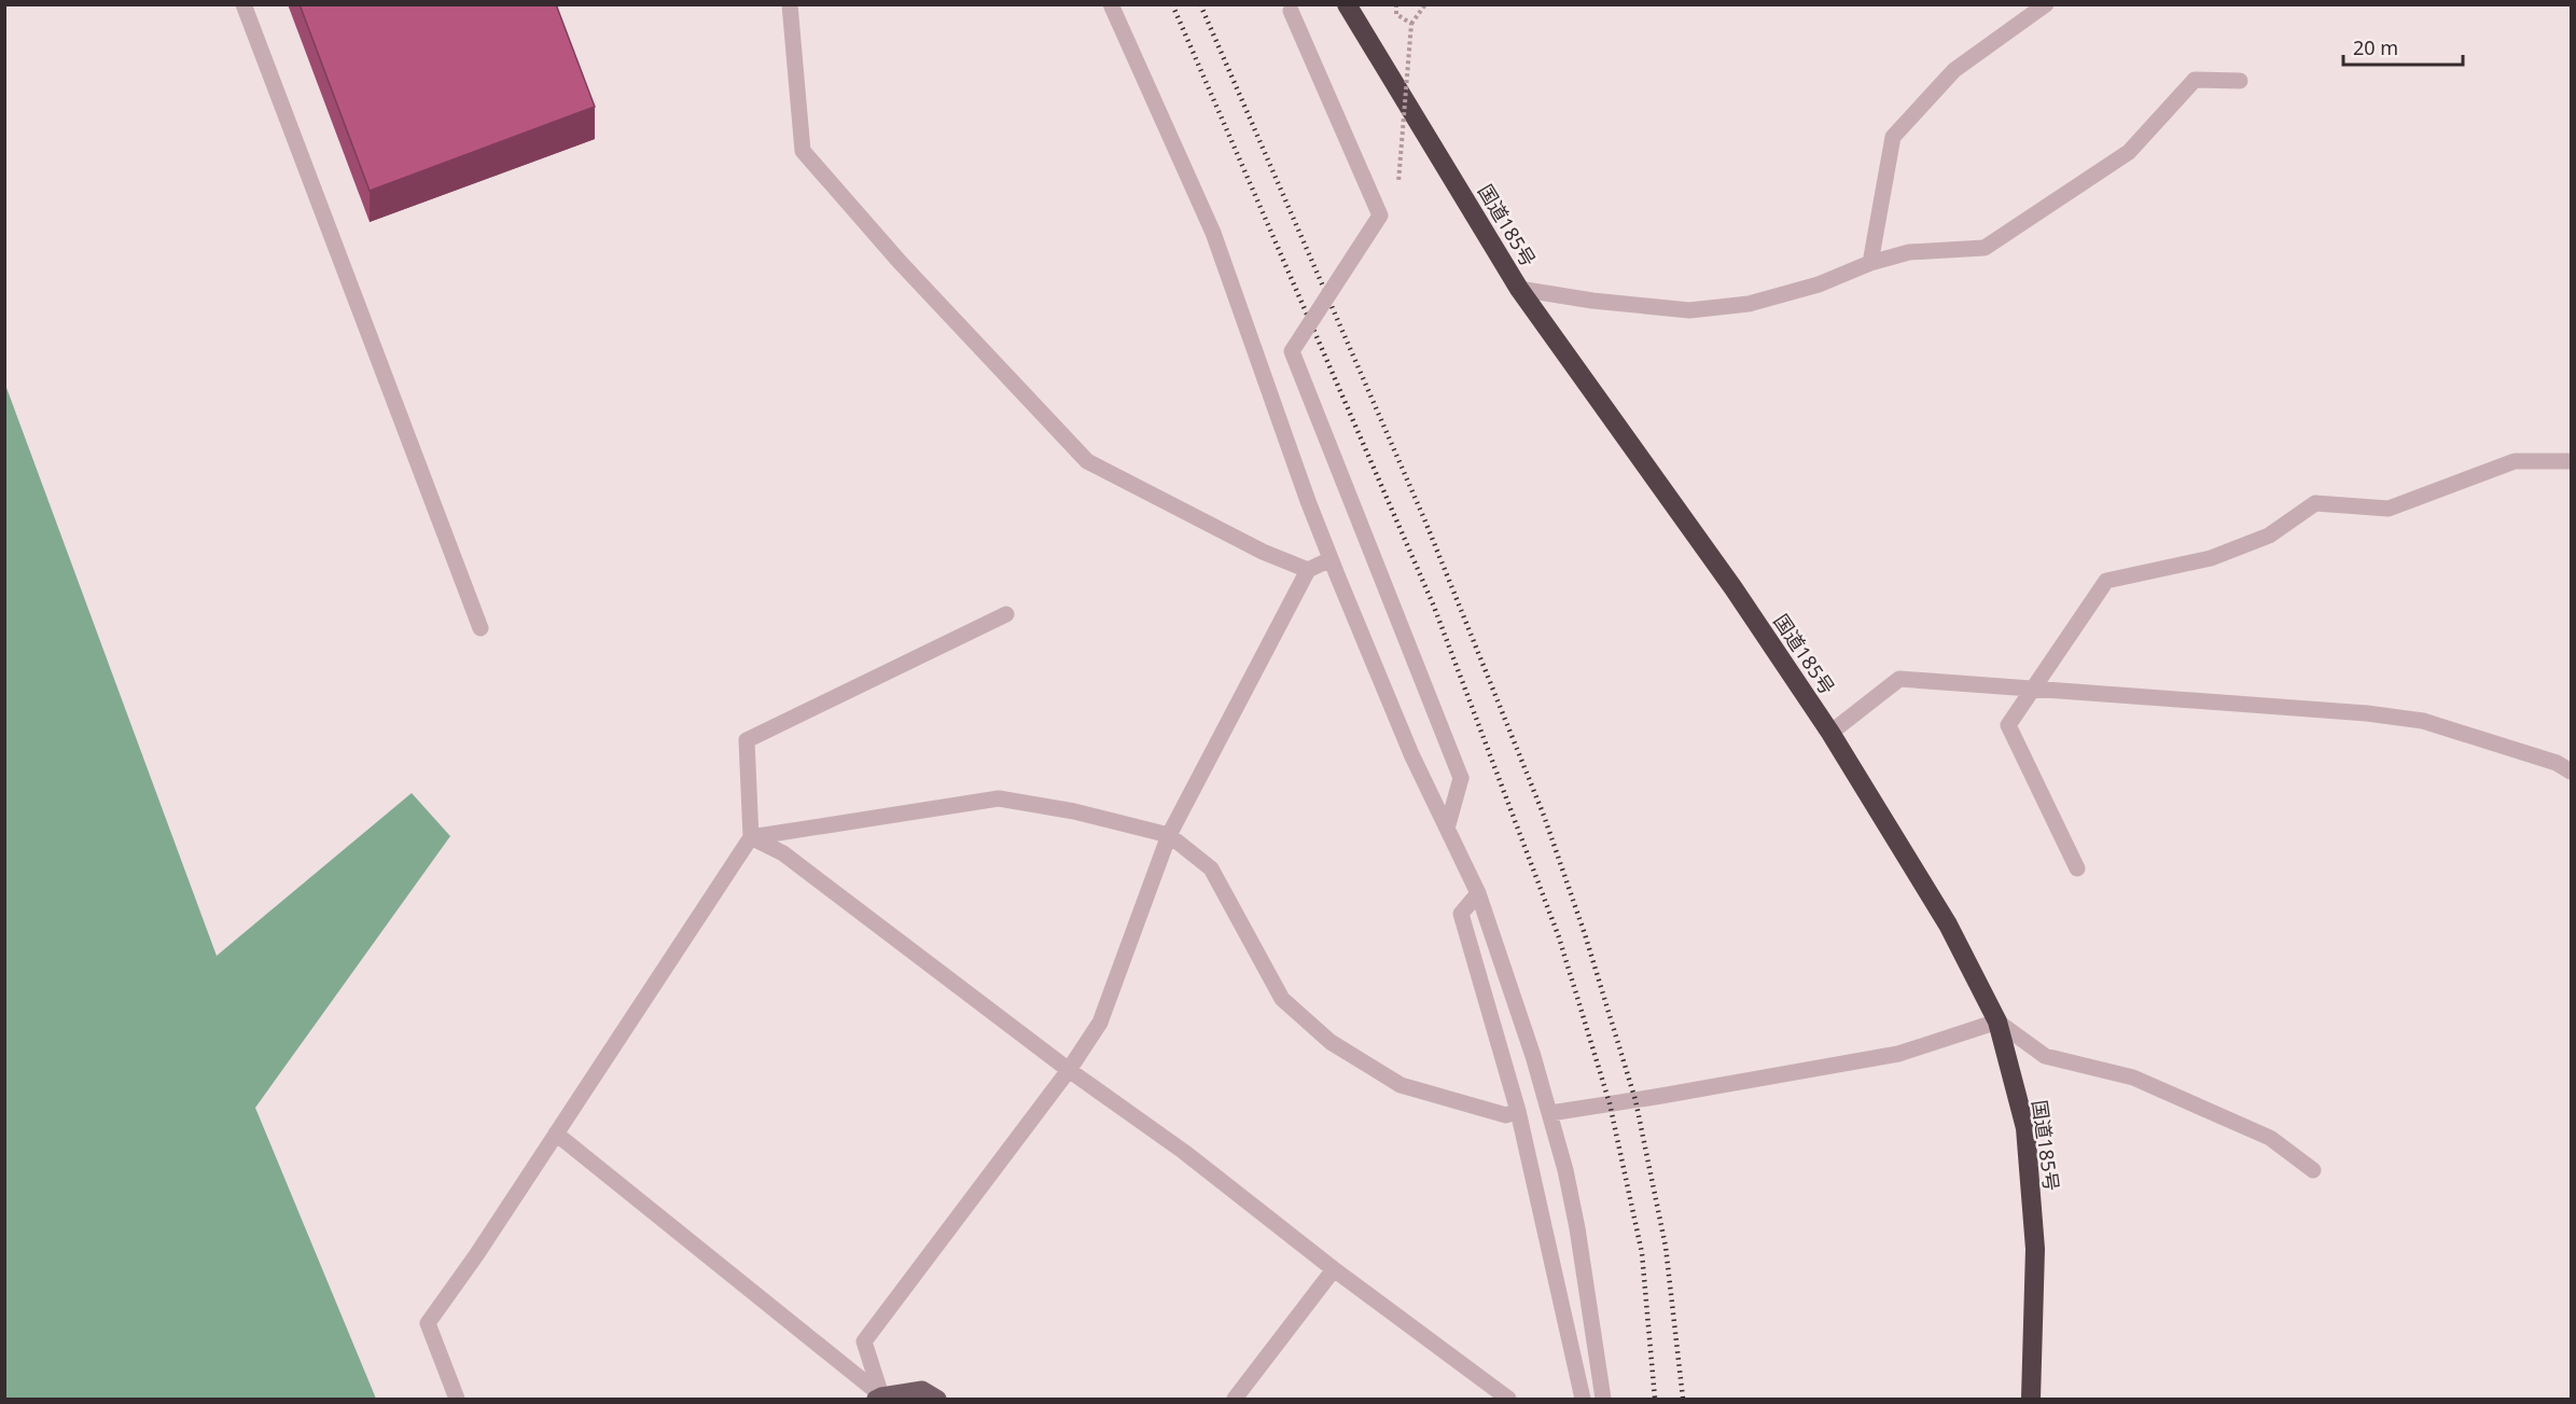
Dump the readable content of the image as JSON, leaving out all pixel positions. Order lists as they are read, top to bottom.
{
  "streets": {
    "highway": ["国道185号"]
  },
  "scale_bar": "20 m"
}
